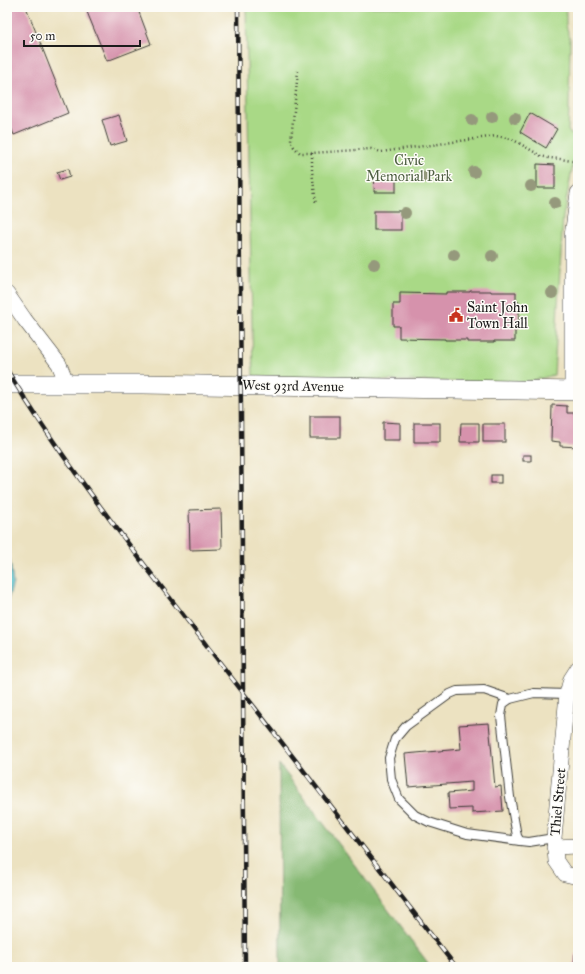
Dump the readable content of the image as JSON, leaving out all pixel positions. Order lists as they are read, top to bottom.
{
  "streets": {
    "street": ["West 93rd Avenue", "Thiel Street"]
  },
  "parks": ["Civic Memorial Park"],
  "places": {
    "public building": ["Saint John Town Hall"]
  },
  "scale_bar": "50 m"
}
